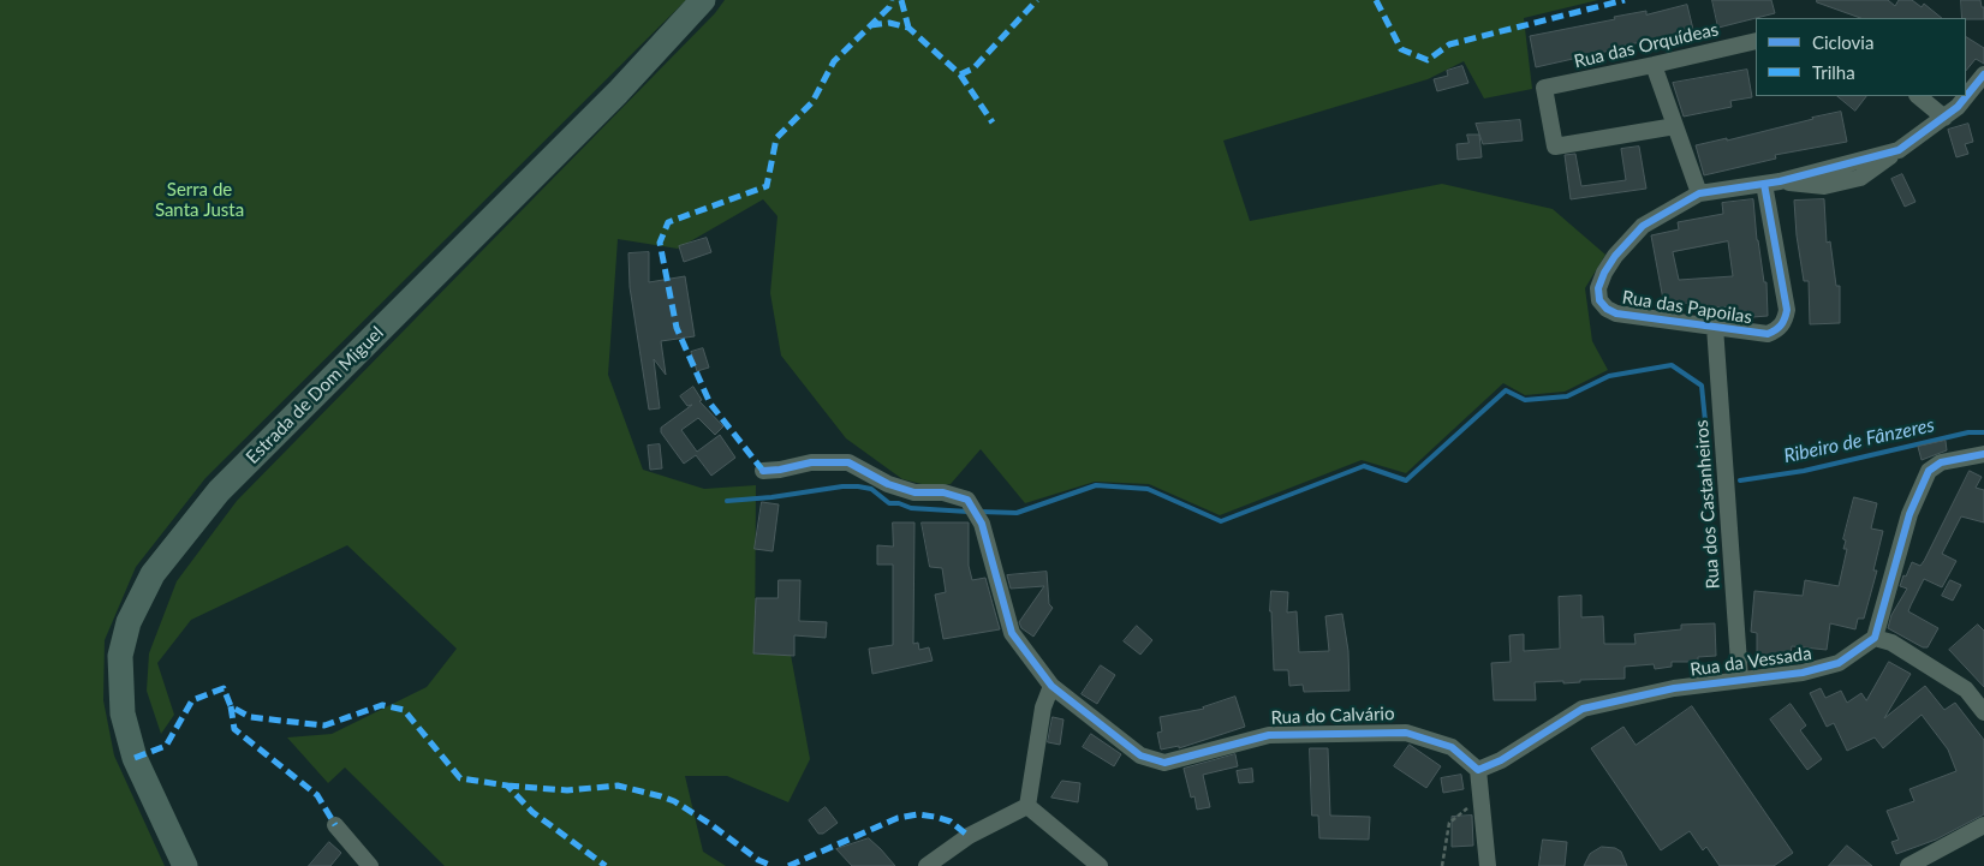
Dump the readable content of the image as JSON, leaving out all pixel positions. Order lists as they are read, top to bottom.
{
  "streets": {
    "main road": ["Estrada de Dom Miguel"],
    "street": [
      "Rua das Orquídeas",
      "Rua das Papoilas",
      "Rua dos Castanheiros",
      "Rua da Vessada",
      "Rua do Calvário"
    ]
  },
  "crossings": [
    ["Rua das Papoilas", "Rua dos Castanheiros"],
    ["Rua dos Castanheiros", "Rua da Vessada"],
    ["Rua da Vessada", "Rua do Calvário"]
  ],
  "water": ["Ribeiro de Fânzeres"],
  "parks": ["Serra de Santa Justa"],
  "legend": ["Ciclovia", "Trilha"]
}
